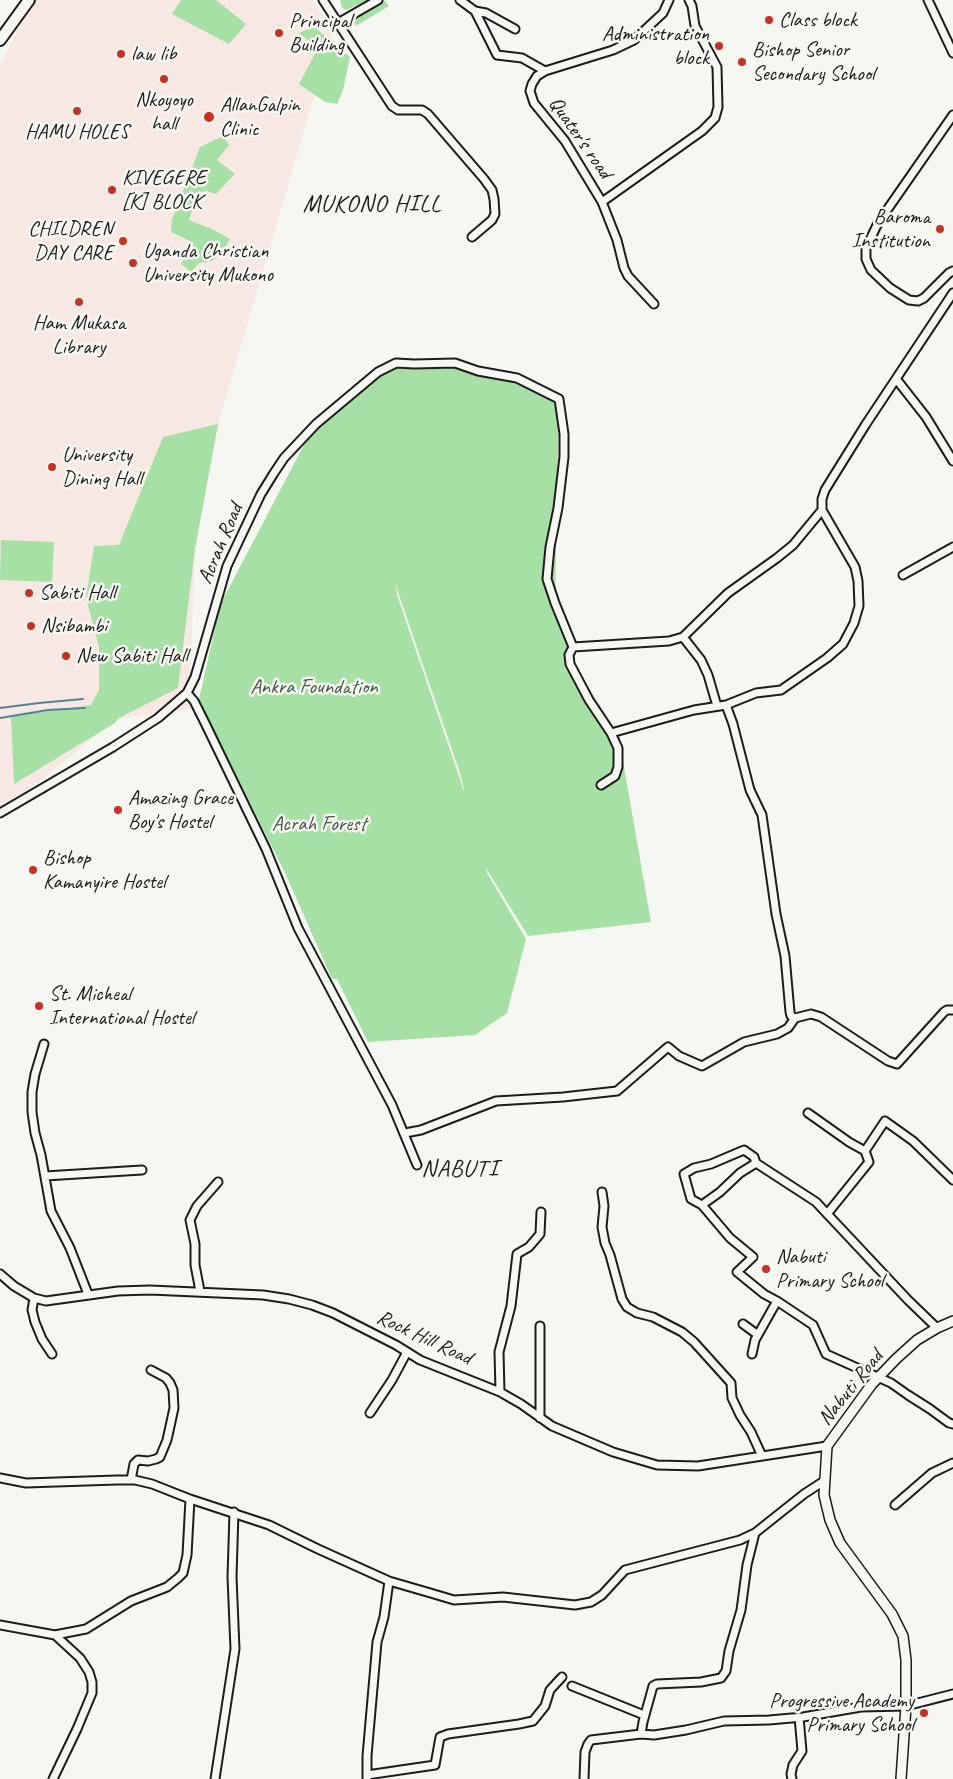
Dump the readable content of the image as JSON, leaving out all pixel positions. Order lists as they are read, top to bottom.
{
  "streets": {
    "street": [
      "Quater's road",
      "Acrah Road",
      "Rock Hill Road",
      "Nabuti Road"
    ]
  },
  "crossings": [
    ["Rock Hill Road", "Nabuti Road"]
  ],
  "districts": ["MUKONO HILL", "NABUTI"],
  "parks": ["Ankra Foundation", "Acrah Forest"],
  "places": [
    "Class block",
    "Principal Building",
    "Administration block",
    "law lib",
    "Bishop Senior Secondary School",
    "Nkoyoyo hall",
    "HAMU HOLES",
    "AllanGalpin Clinic",
    "KIVEGERE [K] BLOCK",
    "Baroma Institution",
    "CHILDREN DAY CARE",
    "Uganda Christian University Mukono",
    "Ham Mukasa Library",
    "University Dining Hall",
    "Sabiti Hall",
    "Nsibambi",
    "New Sabiti Hall",
    "Amazing Grace Boy's Hostel",
    "Bishop Kamanyire Hostel",
    "St. Micheal International Hostel",
    "Nabuti Primary School",
    "Progressive Academy Primary School"
  ]
}
